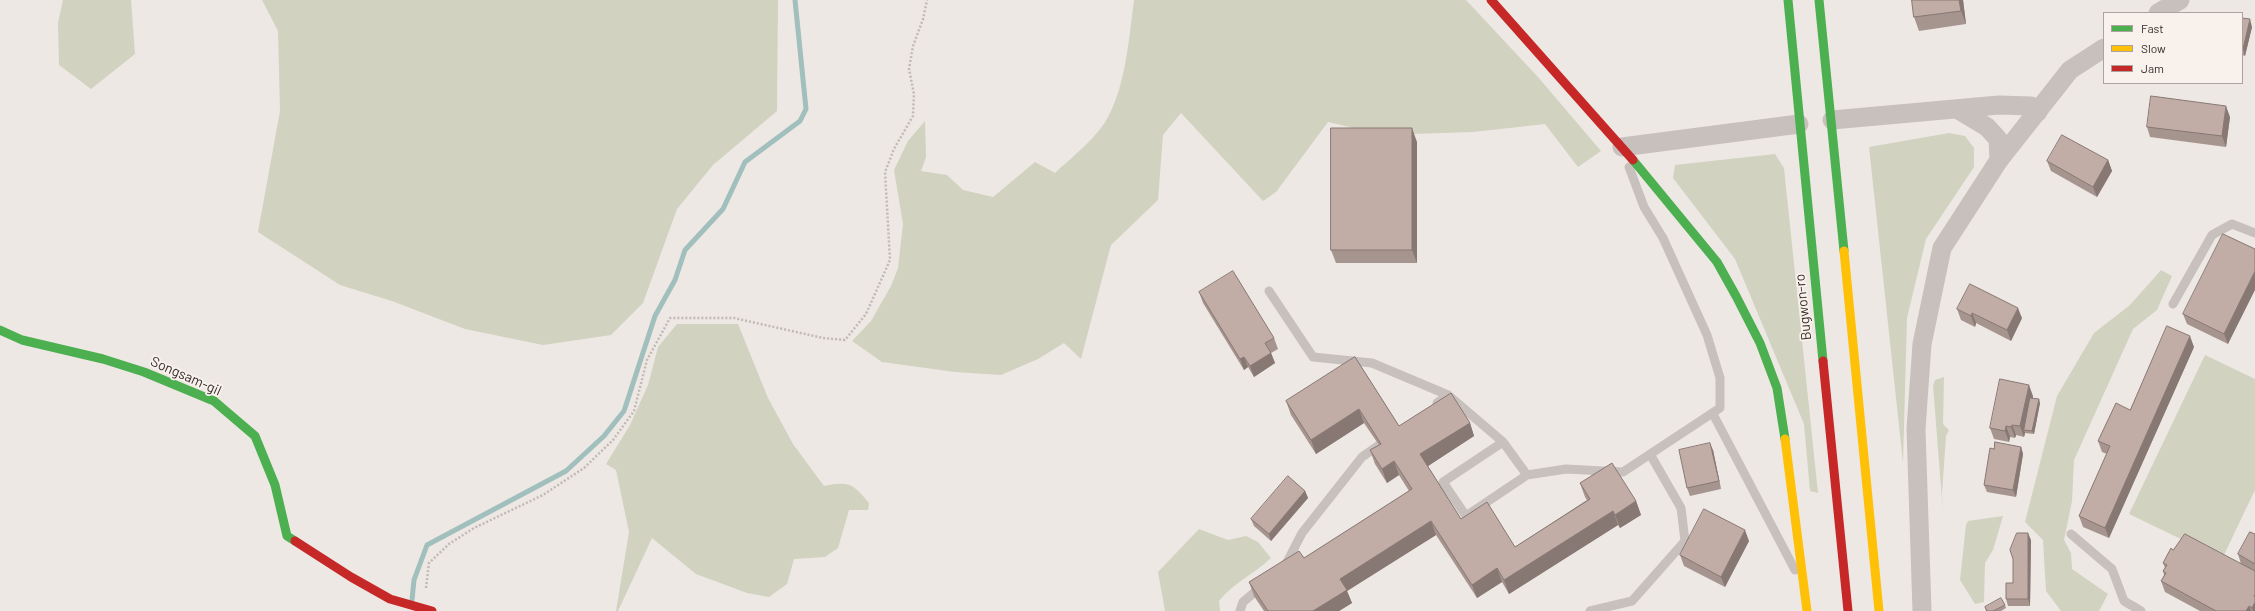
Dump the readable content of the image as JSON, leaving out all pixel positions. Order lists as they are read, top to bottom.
{
  "streets": {
    "street": ["Bugwon-ro", "Songsam-gil"]
  },
  "legend": ["Fast", "Slow", "Jam"]
}
